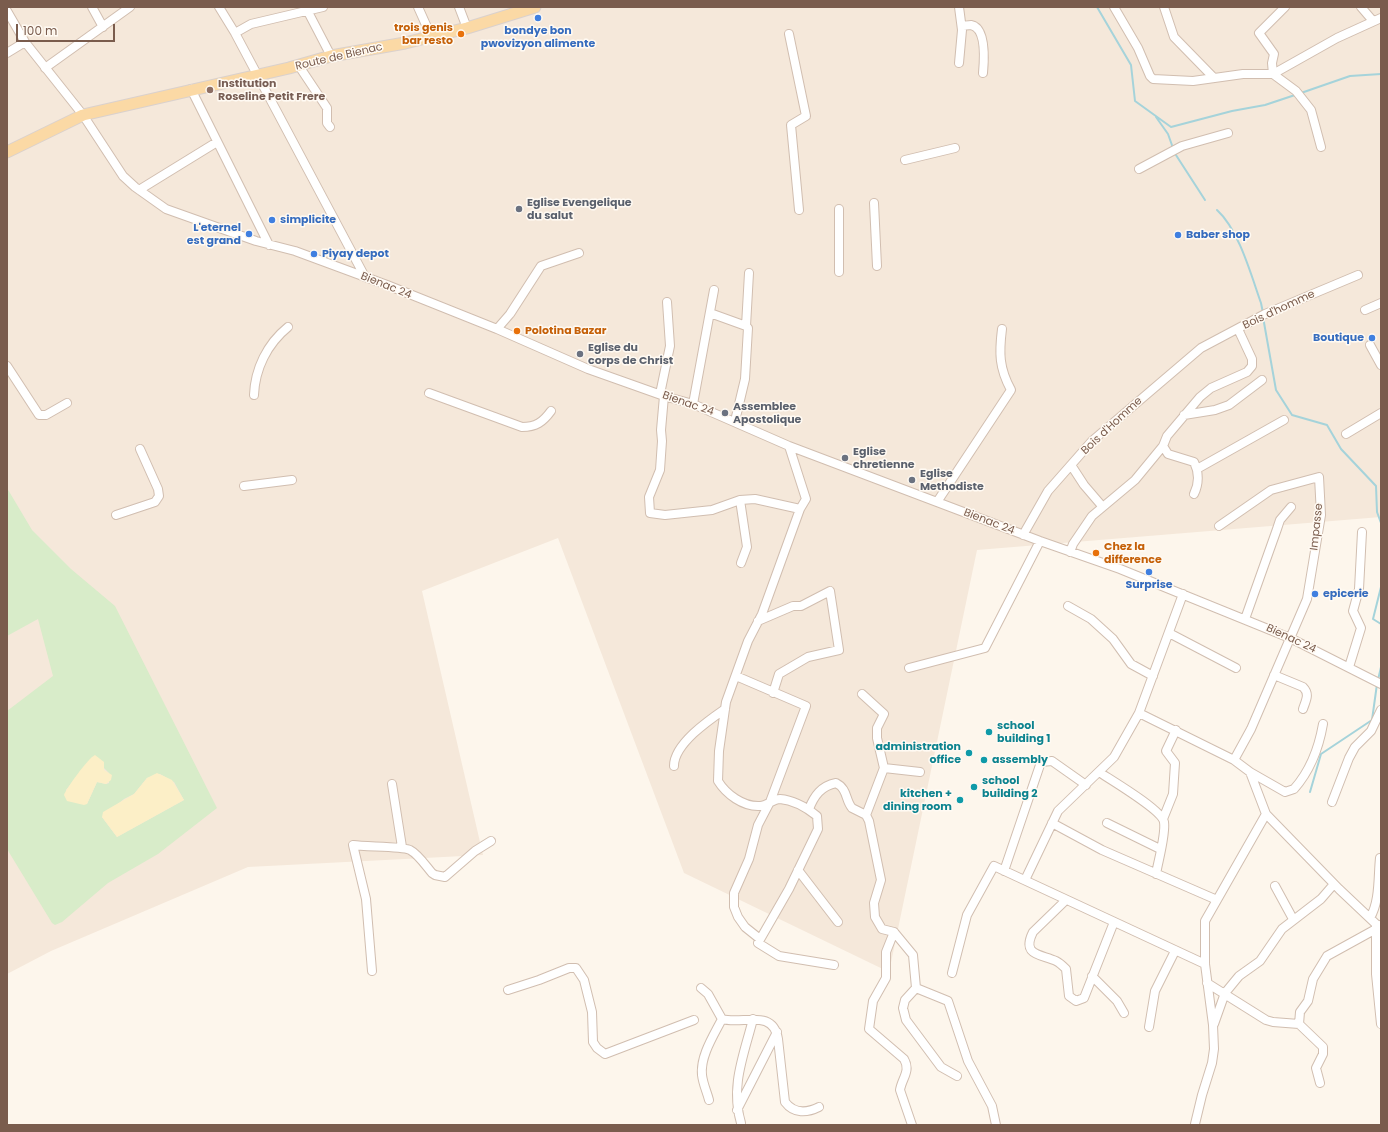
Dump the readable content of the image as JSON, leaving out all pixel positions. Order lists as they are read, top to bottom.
{
  "streets": {
    "main road": ["Route de Bienac"],
    "street": [
      "Bienac 24",
      "Bois d'homme",
      "Bois d'Homme",
      "Impasse"
    ]
  },
  "crossings": [
    ["Route de Bienac", "Bienac 24"],
    ["Bienac 24", "Bois d'Homme"],
    ["Bienac 24", "Impasse"],
    ["Bois d'homme", "Bois d'Homme"]
  ],
  "places": [
    "bondye bon pwovizyon alimente",
    "trois genis bar resto",
    "Institution Roseline Petit Frere",
    "Eglise Evengelique du salut",
    "simplicite",
    "L'eternel est grand",
    "Baber shop",
    "Piyay depot",
    "Polotina Bazar",
    "Boutique",
    "Eglise du corps de Christ",
    "Assemblee Apostolique",
    "Eglise chretienne",
    "Eglise Methodiste",
    "Chez la difference",
    "Surprise",
    "epicerie",
    "school building 1",
    "administration office",
    "assembly",
    "school building 2",
    "kitchen + dining room"
  ],
  "scale_bar": "100 m"
}
